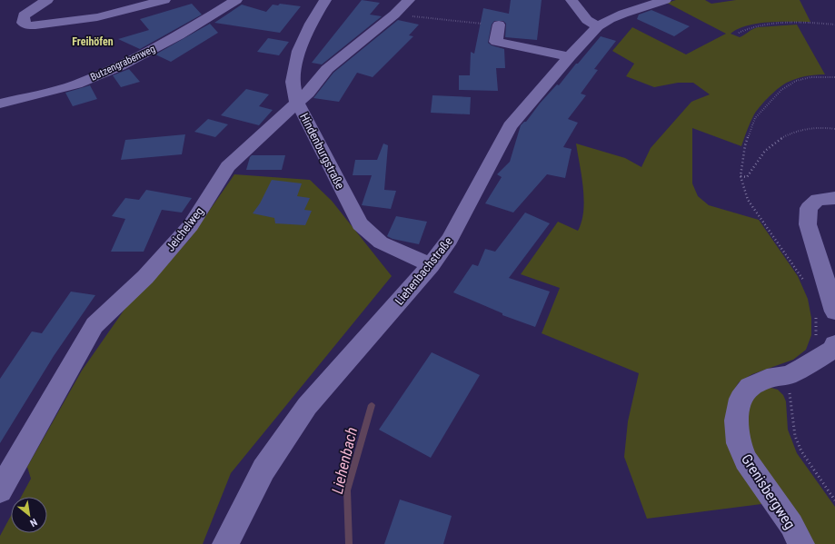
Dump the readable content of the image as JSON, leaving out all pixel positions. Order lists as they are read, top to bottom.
{
  "streets": {
    "street": [
      "Butzengrabenweg",
      "Hindenburgstraße",
      "Jeichelweg",
      "Liehenbachstraße",
      "Grenisbergweg"
    ]
  },
  "crossings": [
    ["Hindenburgstraße", "Jeichelweg"],
    ["Hindenburgstraße", "Liehenbachstraße"]
  ],
  "districts": ["Freihöfen"],
  "water": ["Liehenbach"],
  "north": "bottom right"
}
